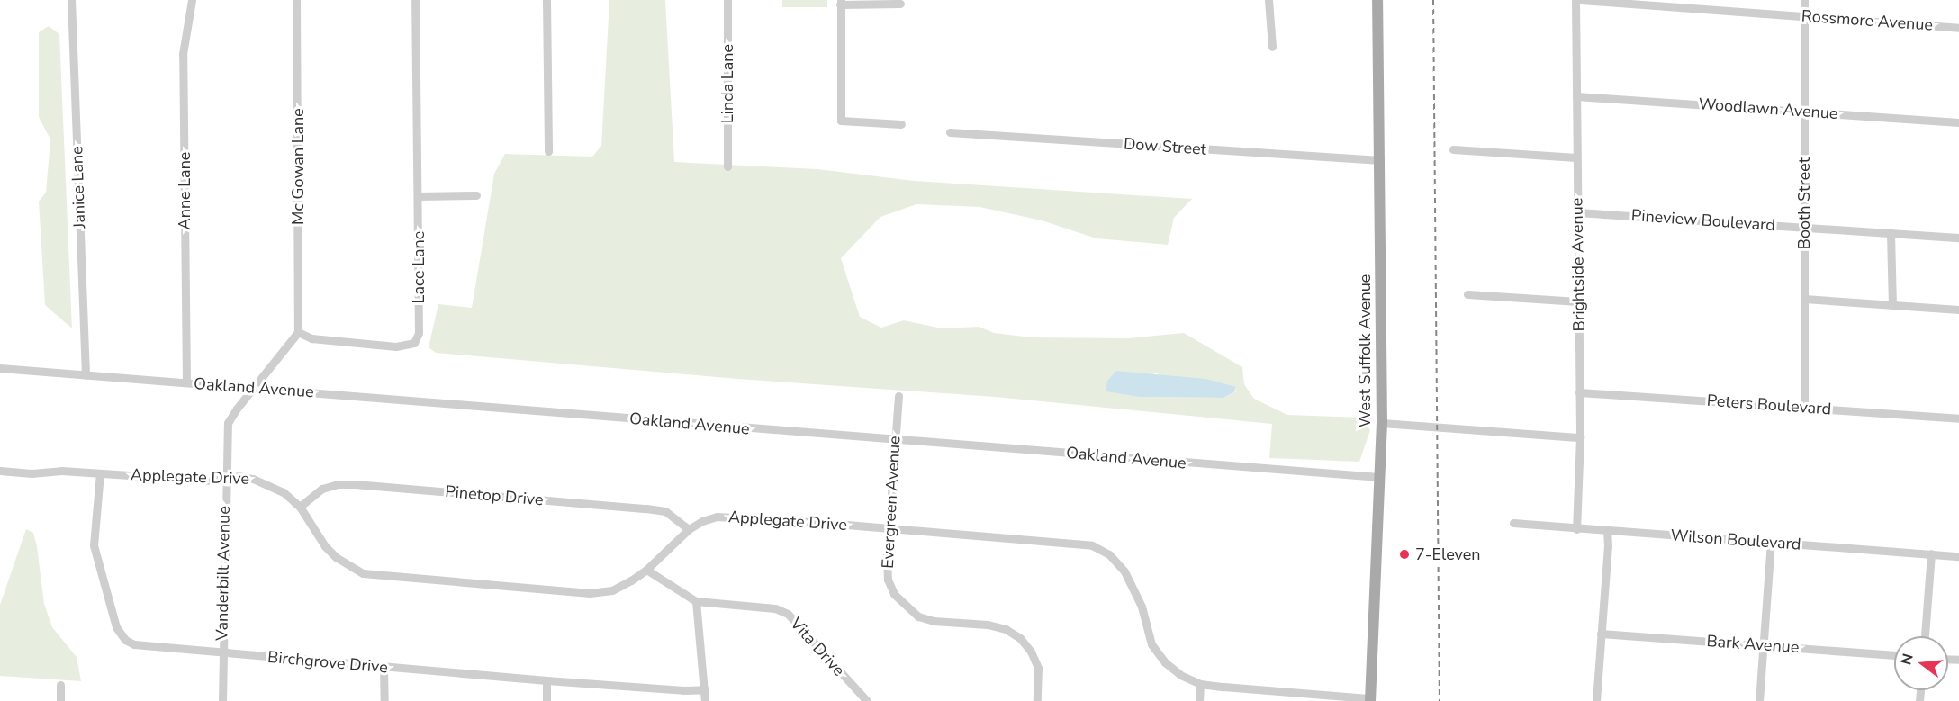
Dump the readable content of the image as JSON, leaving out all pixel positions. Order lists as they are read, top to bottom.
{
  "streets": {
    "main road": ["West Suffolk Avenue"],
    "street": [
      "Rossmore Avenue",
      "Linda Lane",
      "Woodlawn Avenue",
      "Dow Street",
      "Mc Gowan Lane",
      "Janice Lane",
      "Anne Lane",
      "Booth Street",
      "Pineview Boulevard",
      "Brightside Avenue",
      "Lace Lane",
      "Oakland Avenue",
      "Peters Boulevard",
      "Applegate Drive",
      "Pinetop Drive",
      "Evergreen Avenue",
      "Wilson Boulevard",
      "Vanderbilt Avenue",
      "Bark Avenue",
      "Vita Drive",
      "Birchgrove Drive"
    ]
  },
  "crossings": [
    ["Rossmore Avenue", "Booth Street"],
    ["Woodlawn Avenue", "Booth Street"],
    ["Woodlawn Avenue", "Brightside Avenue"],
    ["Dow Street", "West Suffolk Avenue"],
    ["Mc Gowan Lane", "Lace Lane"],
    ["Janice Lane", "Oakland Avenue"],
    ["Anne Lane", "Oakland Avenue"],
    ["Booth Street", "Pineview Boulevard"],
    ["Booth Street", "Peters Boulevard"],
    ["Pineview Boulevard", "Brightside Avenue"],
    ["Brightside Avenue", "Peters Boulevard"],
    ["Brightside Avenue", "Wilson Boulevard"],
    ["West Suffolk Avenue", "Oakland Avenue"],
    ["West Suffolk Avenue", "Applegate Drive"],
    ["Oakland Avenue", "Evergreen Avenue"],
    ["Oakland Avenue", "Vanderbilt Avenue"],
    ["Applegate Drive", "Pinetop Drive"],
    ["Applegate Drive", "Evergreen Avenue"],
    ["Applegate Drive", "Vanderbilt Avenue"],
    ["Applegate Drive", "Birchgrove Drive"],
    ["Vanderbilt Avenue", "Birchgrove Drive"]
  ],
  "places": ["7-Eleven"],
  "north": "left"
}
